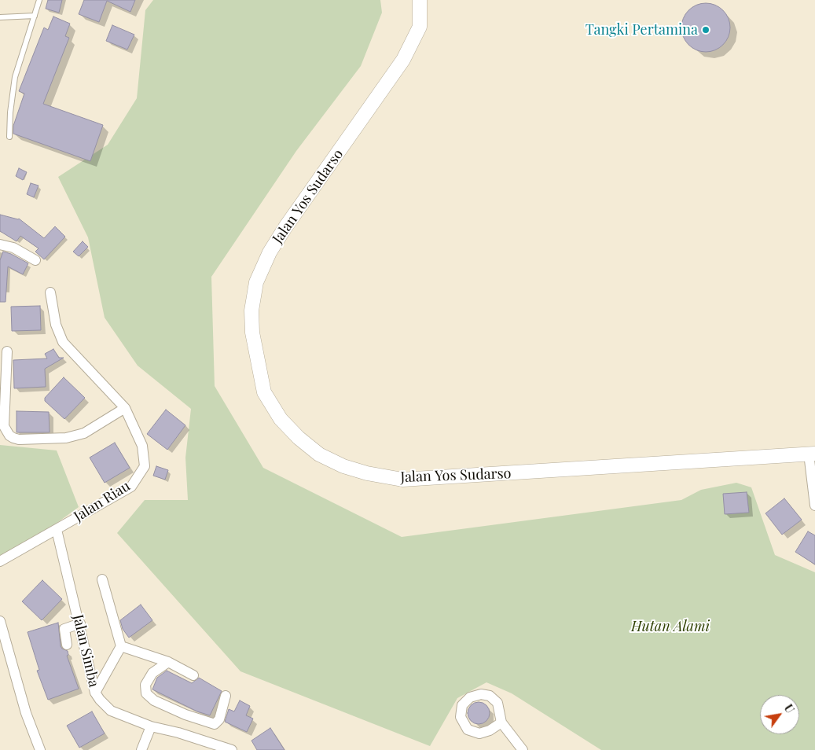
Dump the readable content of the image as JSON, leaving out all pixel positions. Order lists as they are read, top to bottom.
{
  "streets": {
    "main road": ["Jalan Yos Sudarso"],
    "street": ["Jalan Riau", "Jalan Simba"]
  },
  "crossings": [
    ["Jalan Riau", "Jalan Simba"]
  ],
  "parks": ["Hutan Alami"],
  "places": ["Tangki Pertamina"],
  "north": "top right"
}
